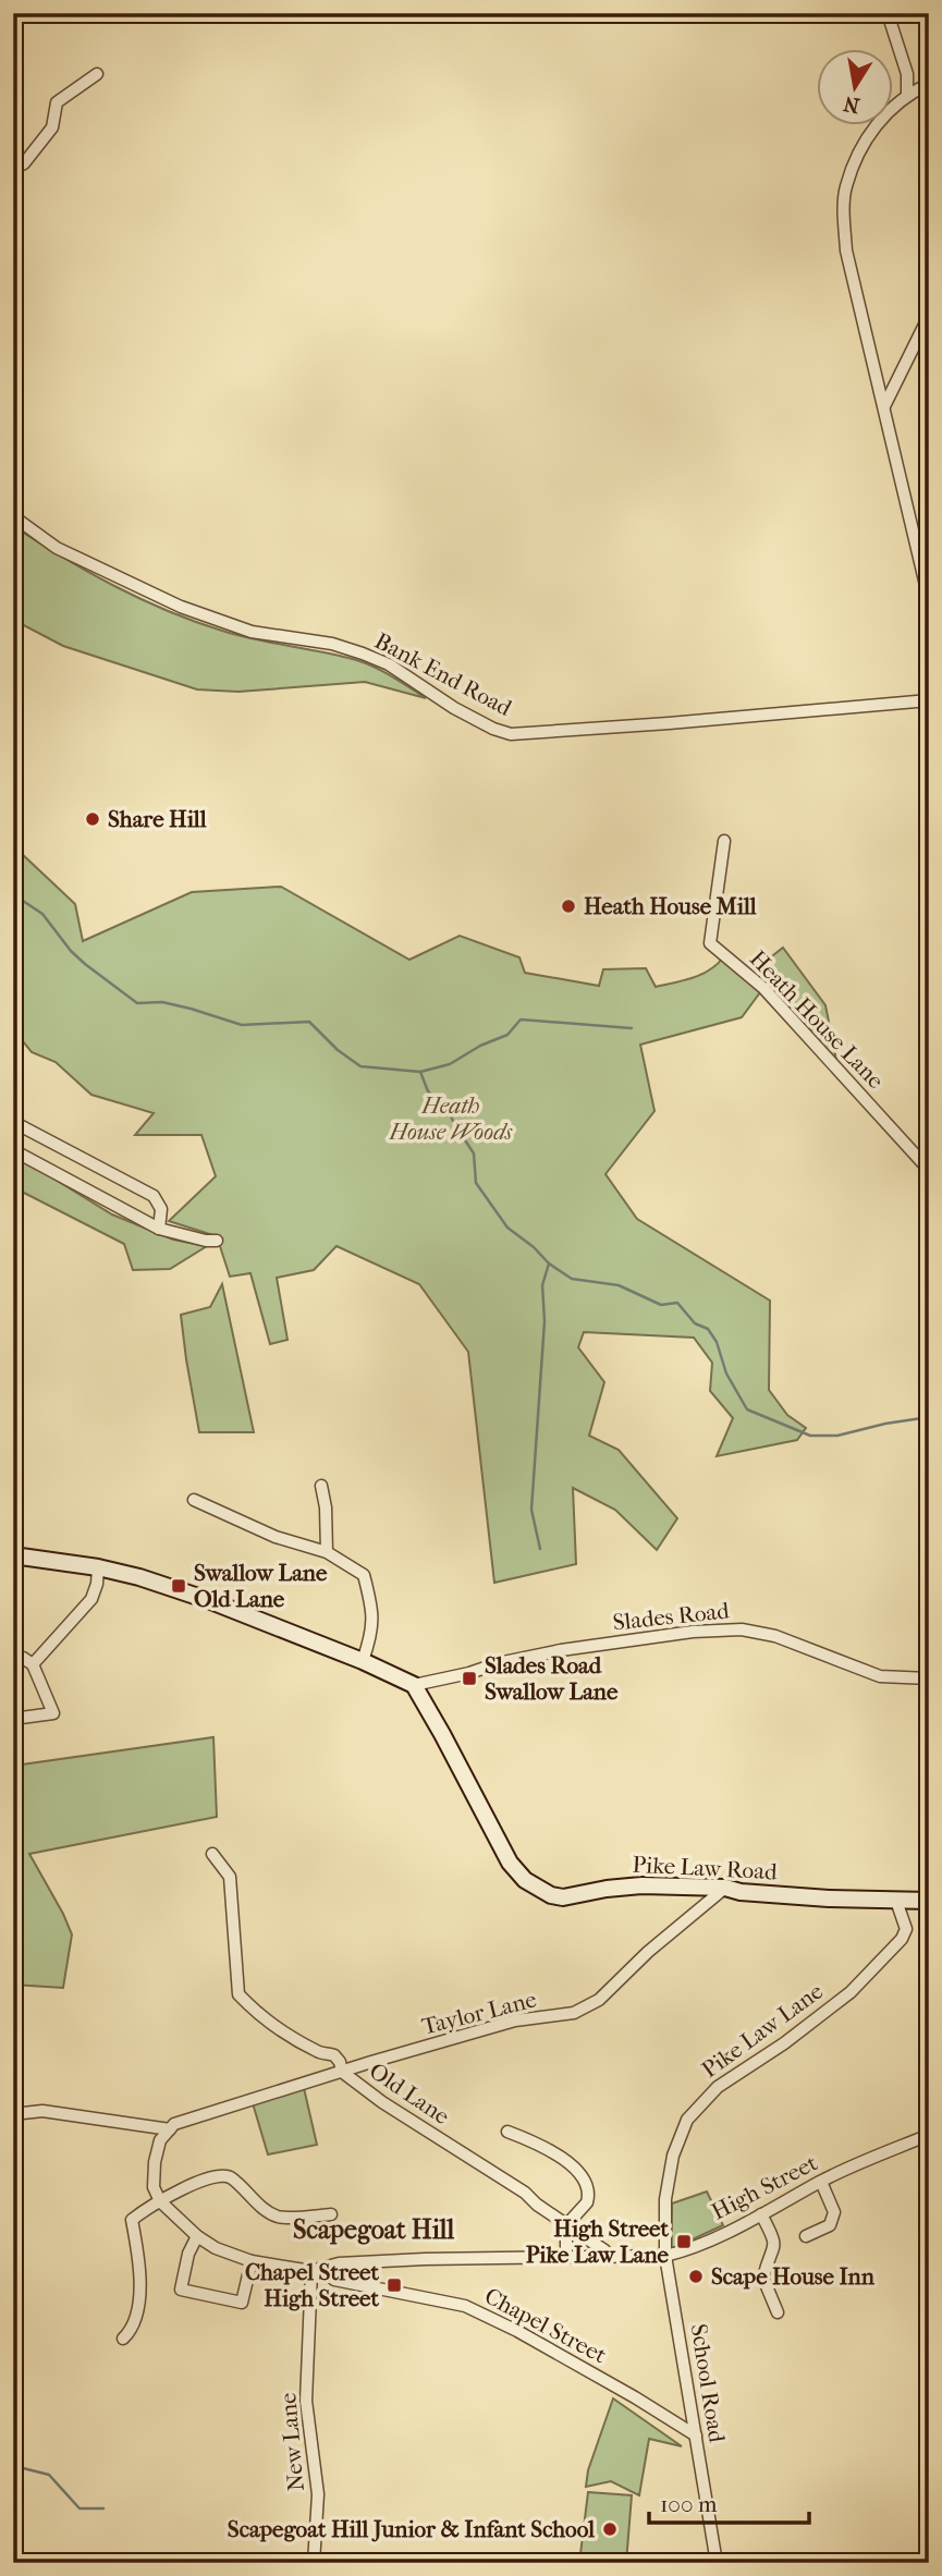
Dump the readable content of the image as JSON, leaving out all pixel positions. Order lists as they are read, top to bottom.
{
  "streets": {
    "street": [
      "Bank End Road",
      "Heath House Lane",
      "Slades Road",
      "Pike Law Road",
      "Taylor Lane",
      "Pike Law Lane",
      "Old Lane",
      "High Street",
      "Chapel Street",
      "School Road",
      "New Lane"
    ]
  },
  "crossings": [
    ["Slades Road", "Pike Law Road"],
    ["Pike Law Road", "Taylor Lane"],
    ["Pike Law Road", "Pike Law Lane"],
    ["Taylor Lane", "Old Lane"],
    ["Pike Law Lane", "High Street"],
    ["Pike Law Lane", "School Road"],
    ["Old Lane", "High Street"],
    ["High Street", "Chapel Street"],
    ["High Street", "School Road"],
    ["High Street", "New Lane"],
    ["Chapel Street", "School Road"],
    ["Chapel Street", "New Lane"]
  ],
  "districts": ["Scapegoat Hill"],
  "parks": ["Heath House Woods"],
  "places": {
    "other": [
      "Share Hill",
      "Heath House Mill",
      "Scape House Inn",
      "Scapegoat Hill Junior & Infant School"
    ],
    "transit": [
      "Swallow Lane Old Lane",
      "Slades Road Swallow Lane",
      "High Street Pike Law Lane",
      "Chapel Street High Street"
    ]
  },
  "scale_bar": "100 m",
  "north": "bottom"
}
